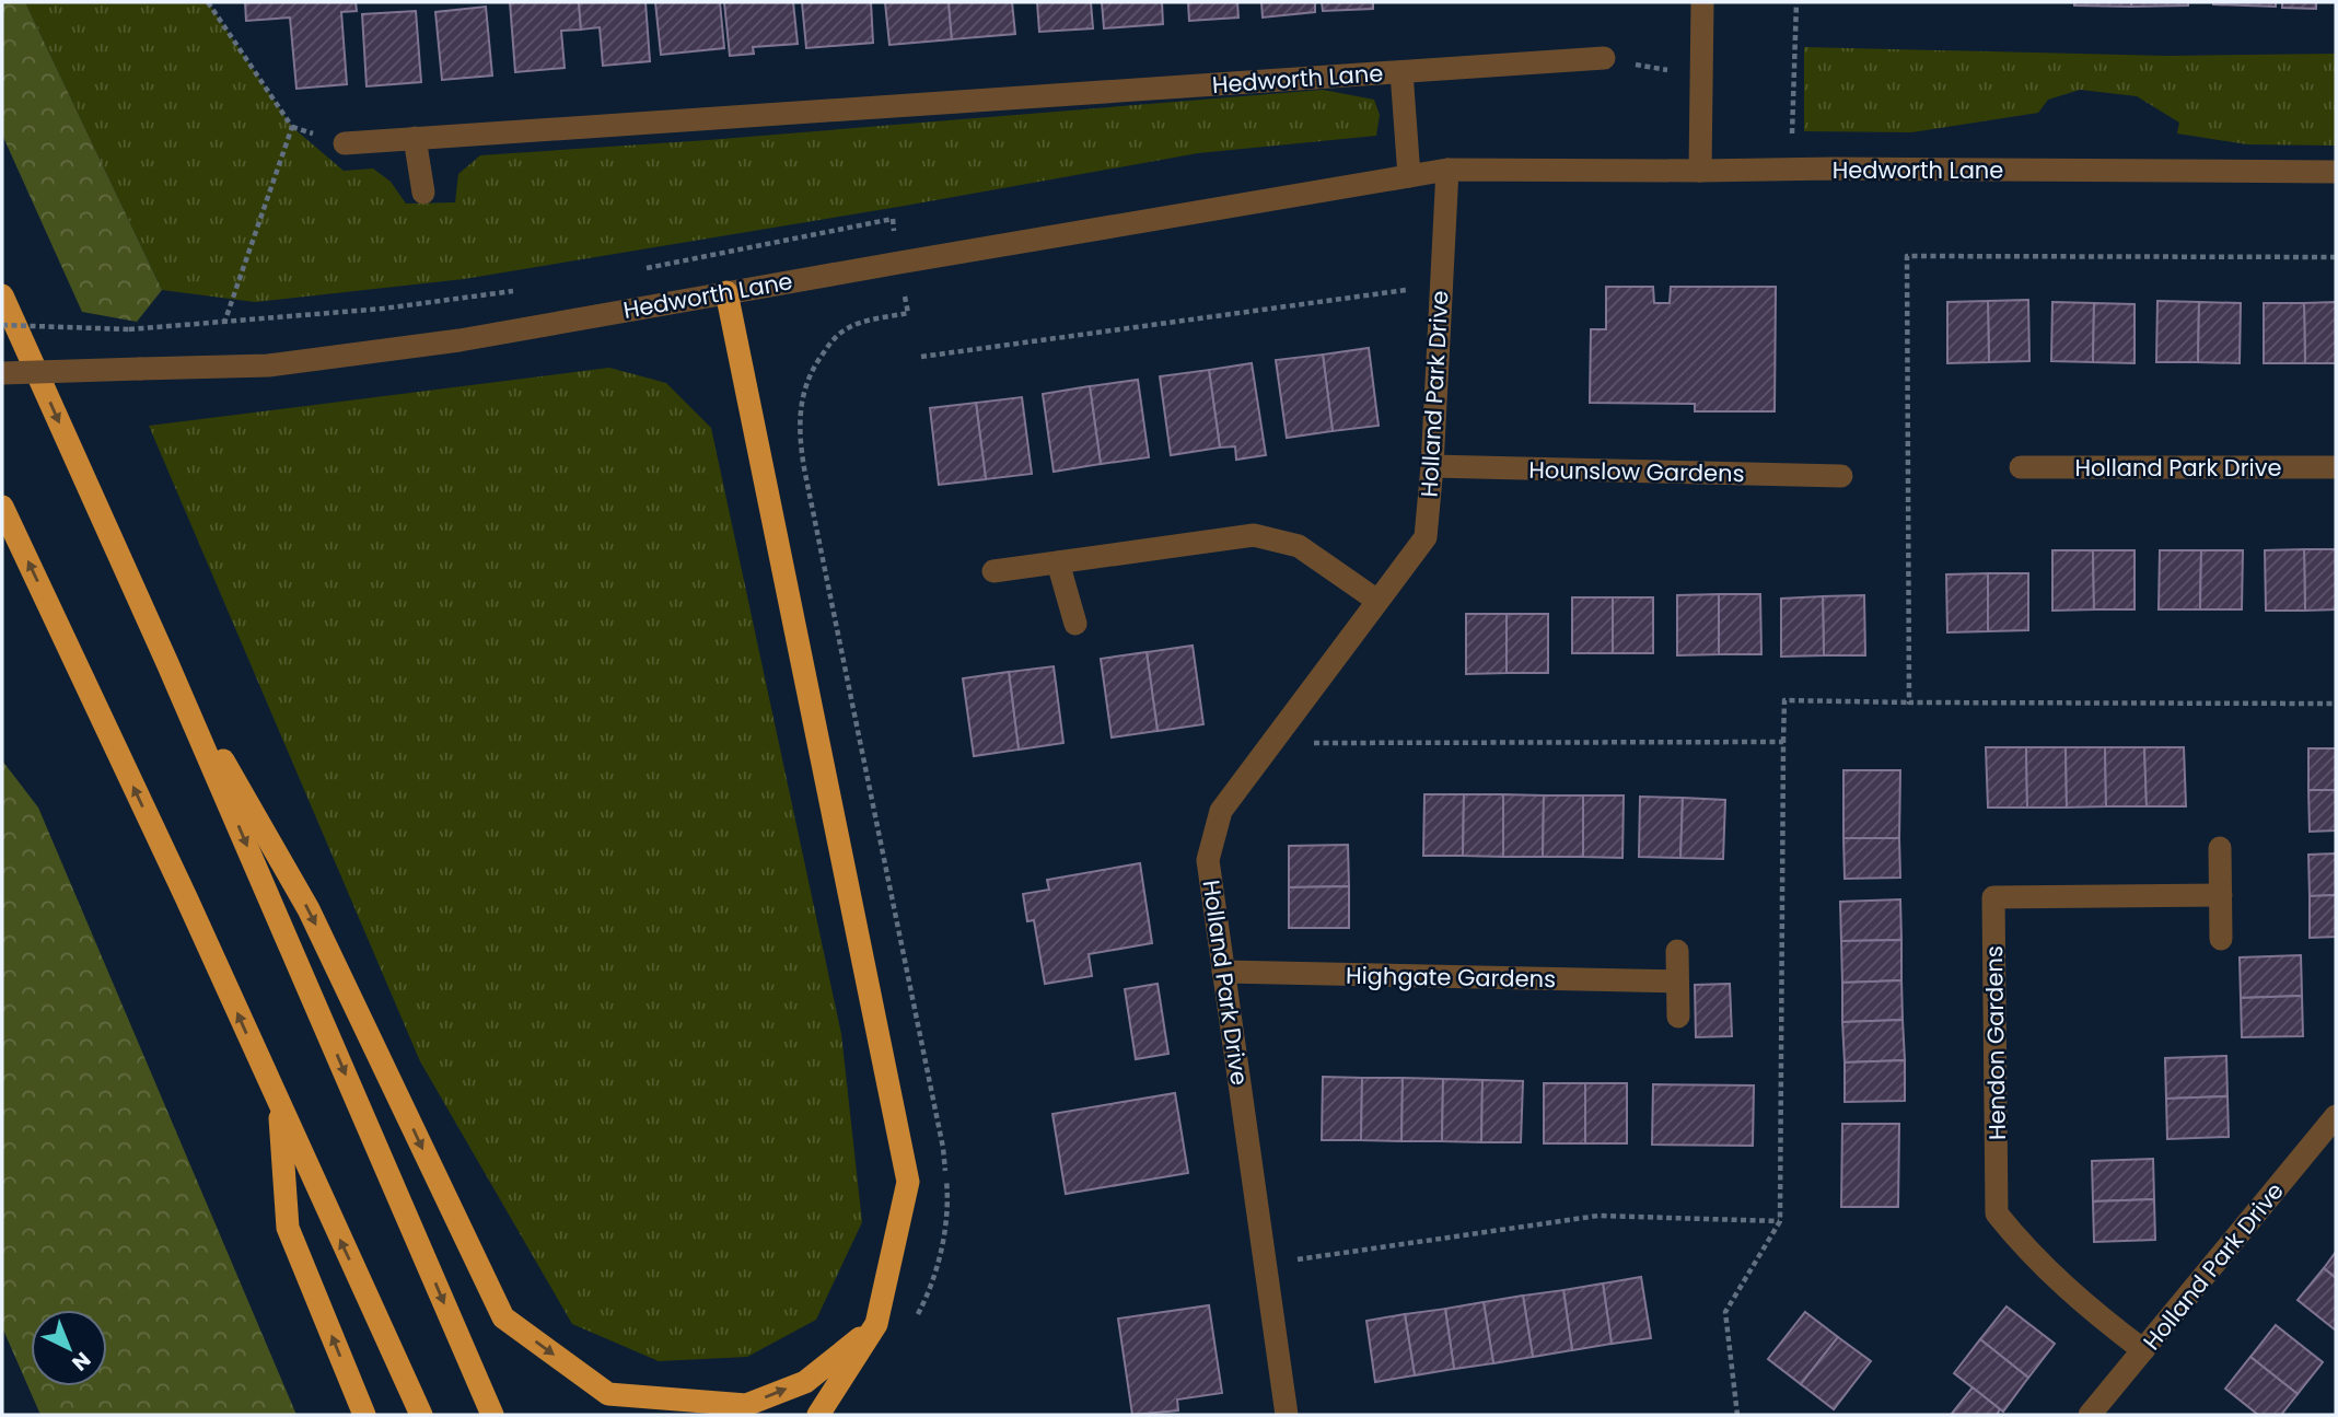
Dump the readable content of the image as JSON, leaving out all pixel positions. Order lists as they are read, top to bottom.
{
  "streets": {
    "street": [
      "Hedworth Lane",
      "Holland Park Drive",
      "Hounslow Gardens",
      "Highgate Gardens",
      "Hendon Gardens"
    ]
  },
  "crossings": [
    ["Hedworth Lane", "Holland Park Drive"],
    ["Holland Park Drive", "Hounslow Gardens"],
    ["Holland Park Drive", "Highgate Gardens"],
    ["Holland Park Drive", "Hendon Gardens"]
  ],
  "north": "bottom right"
}
